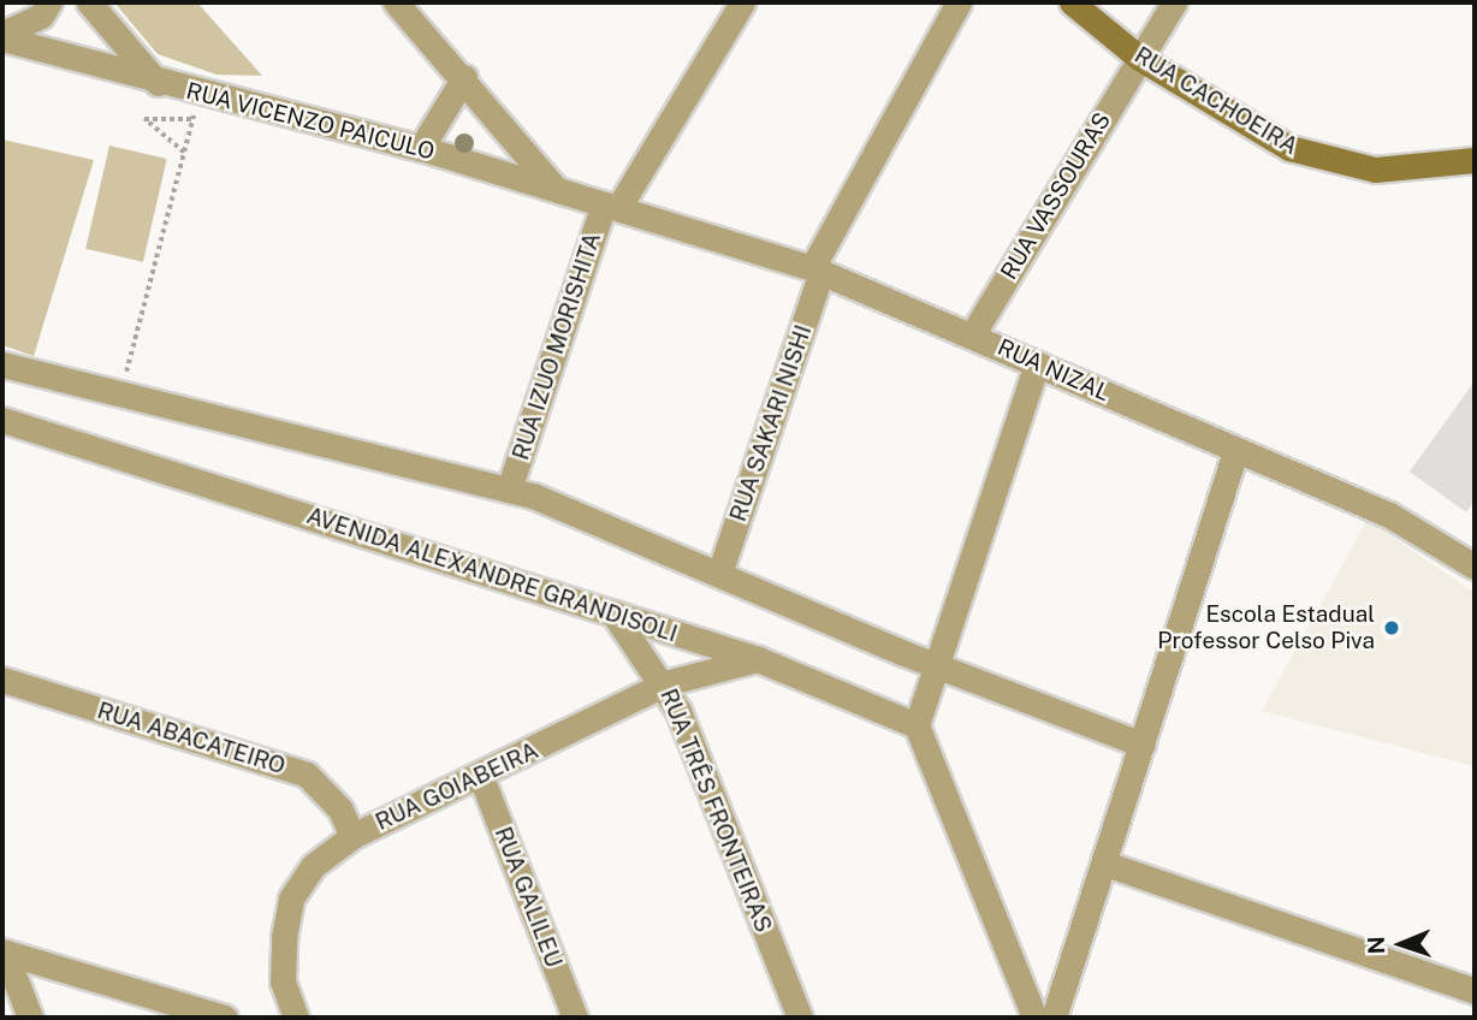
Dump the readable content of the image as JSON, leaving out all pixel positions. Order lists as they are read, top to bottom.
{
  "streets": {
    "main road": ["RUA CACHOEIRA"],
    "street": [
      "RUA VICENZO PAICULO",
      "RUA VASSOURAS",
      "RUA IZUO MORISHITA",
      "RUA NIZAL",
      "RUA SAKARI NISHI",
      "AVENIDA ALEXANDRE GRANDISOLI",
      "RUA ABACATEIRO",
      "RUA GOIABEIRA",
      "RUA TRÊS FRONTEIRAS",
      "RUA GALILEU"
    ]
  },
  "crossings": [
    ["RUA CACHOEIRA", "RUA VASSOURAS"],
    ["RUA VICENZO PAICULO", "RUA IZUO MORISHITA"],
    ["RUA VICENZO PAICULO", "RUA NIZAL"],
    ["RUA VASSOURAS", "RUA NIZAL"],
    ["RUA IZUO MORISHITA", "RUA NIZAL"],
    ["RUA NIZAL", "RUA SAKARI NISHI"],
    ["AVENIDA ALEXANDRE GRANDISOLI", "RUA GOIABEIRA"],
    ["AVENIDA ALEXANDRE GRANDISOLI", "RUA TRÊS FRONTEIRAS"],
    ["RUA ABACATEIRO", "RUA GOIABEIRA"],
    ["RUA GOIABEIRA", "RUA TRÊS FRONTEIRAS"],
    ["RUA GOIABEIRA", "RUA GALILEU"]
  ],
  "places": ["Escola Estadual Professor Celso Piva"],
  "north": "left"
}
